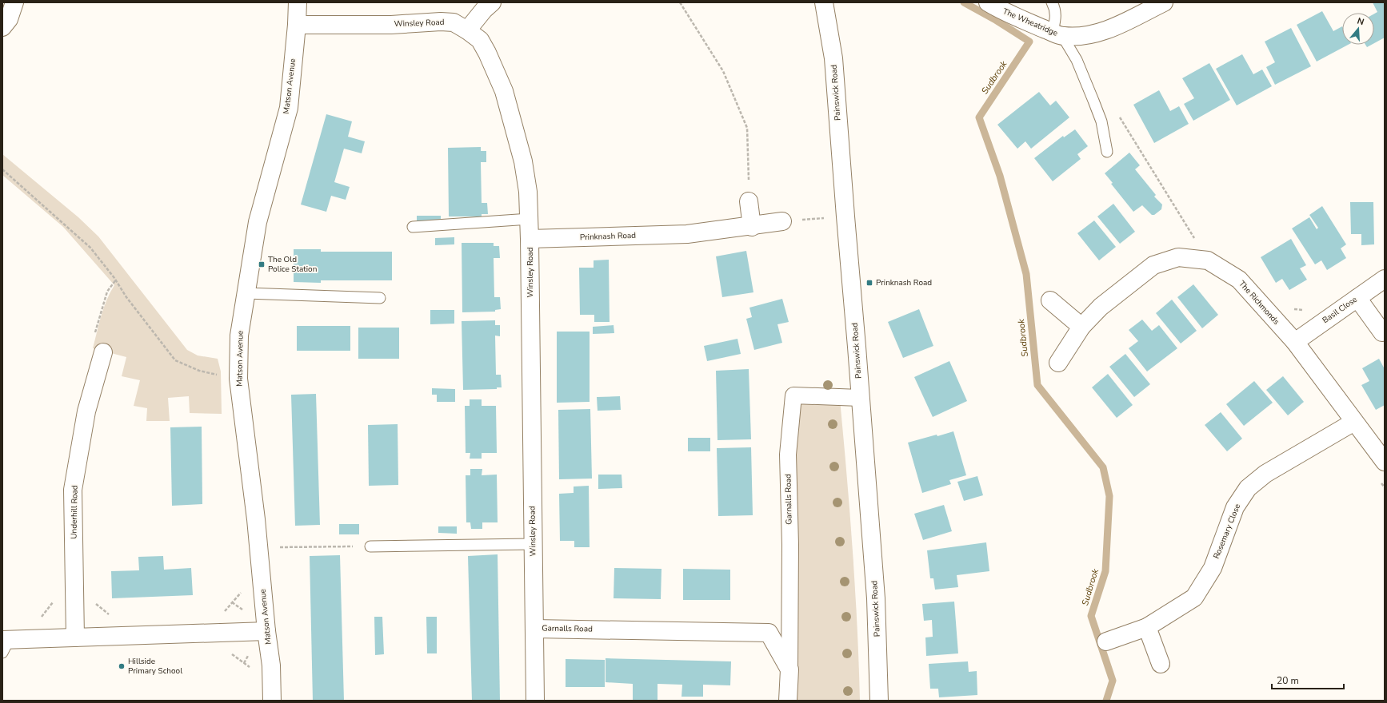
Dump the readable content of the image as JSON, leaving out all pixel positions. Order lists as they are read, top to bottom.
{
  "streets": {
    "street": [
      "The Wheatridge",
      "Winsley Road",
      "Matson Avenue",
      "Painswick Road",
      "Prinknash Road",
      "The Richmonds",
      "Basil Close",
      "Garnalls Road",
      "Underhill Road",
      "Rosemary Close"
    ]
  },
  "crossings": [
    ["Winsley Road", "Matson Avenue"],
    ["Winsley Road", "Prinknash Road"],
    ["Winsley Road", "Garnalls Road"],
    ["Painswick Road", "Garnalls Road"],
    ["The Richmonds", "Basil Close"],
    ["The Richmonds", "Rosemary Close"]
  ],
  "water": ["Sudbrook"],
  "places": {
    "transit": ["The Old Police Station", "Prinknash Road"],
    "other": ["Hillside Primary School"]
  },
  "scale_bar": "20 m",
  "north": "top"
}
